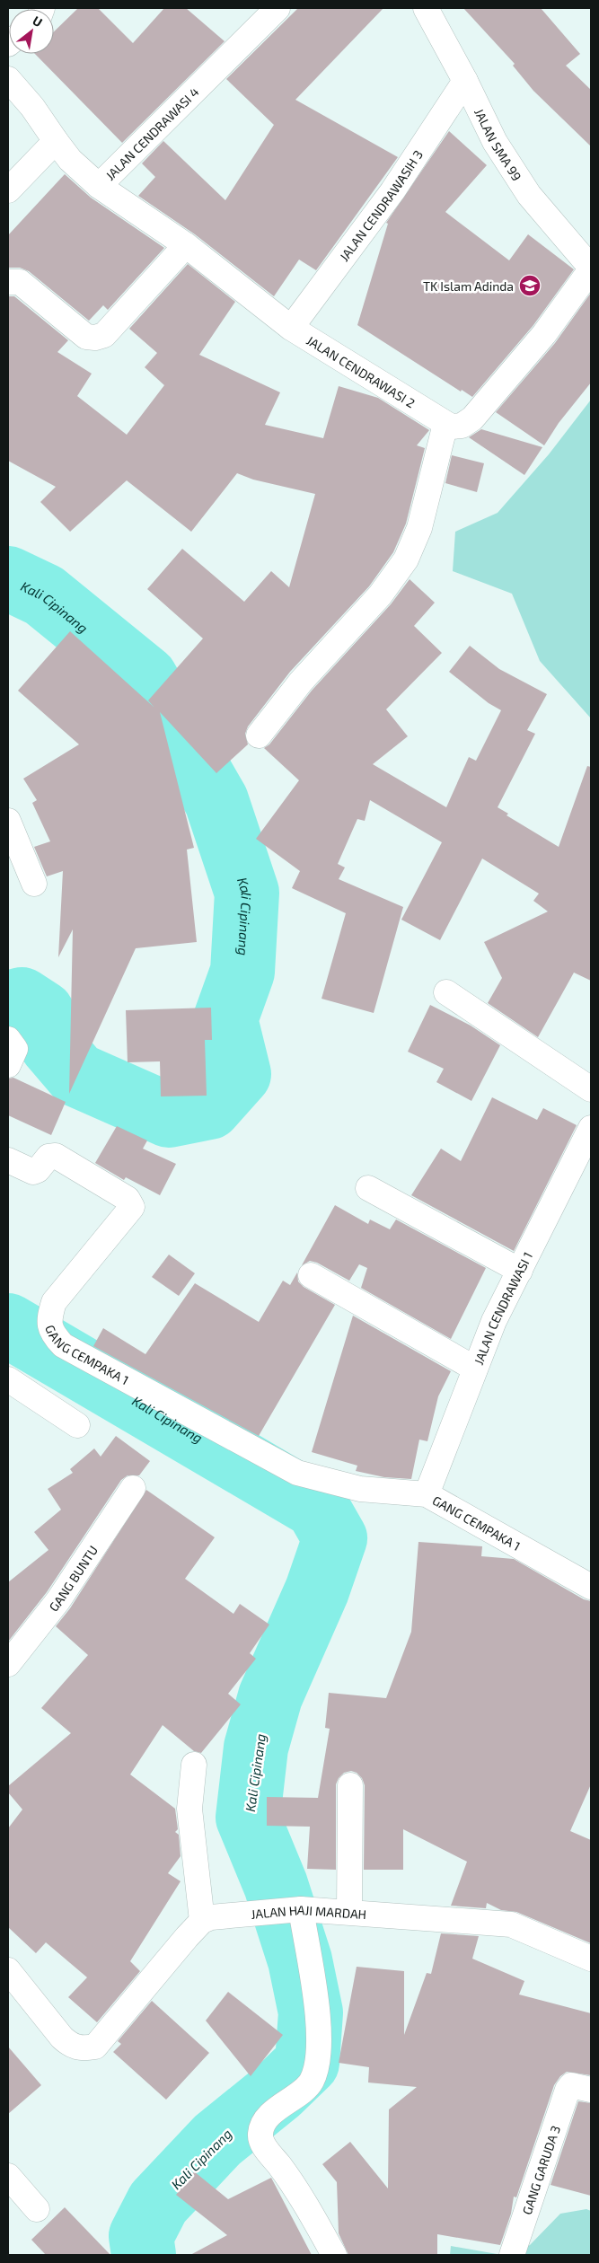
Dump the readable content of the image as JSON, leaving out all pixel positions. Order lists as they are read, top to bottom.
{
  "streets": {
    "street": [
      "JALAN CENDRAWASI 4",
      "JALAN SMA 99",
      "JALAN CENDRAWASIH 3",
      "JALAN CENDRAWASI 2",
      "JALAN CENDRAWASI 1",
      "GANG CEMPAKA 1",
      "GANG BUNTU",
      "JALAN HAJI MARDAH",
      "GANG GARUDA 3"
    ]
  },
  "crossings": [
    ["JALAN CENDRAWASI 4", "JALAN CENDRAWASI 2"],
    ["JALAN SMA 99", "JALAN CENDRAWASIH 3"],
    ["JALAN CENDRAWASIH 3", "JALAN CENDRAWASI 2"],
    ["JALAN CENDRAWASI 1", "GANG CEMPAKA 1"]
  ],
  "water": ["Kali Cipinang"],
  "places": {
    "school or university": ["TK Islam Adinda"]
  },
  "north": "top right"
}
